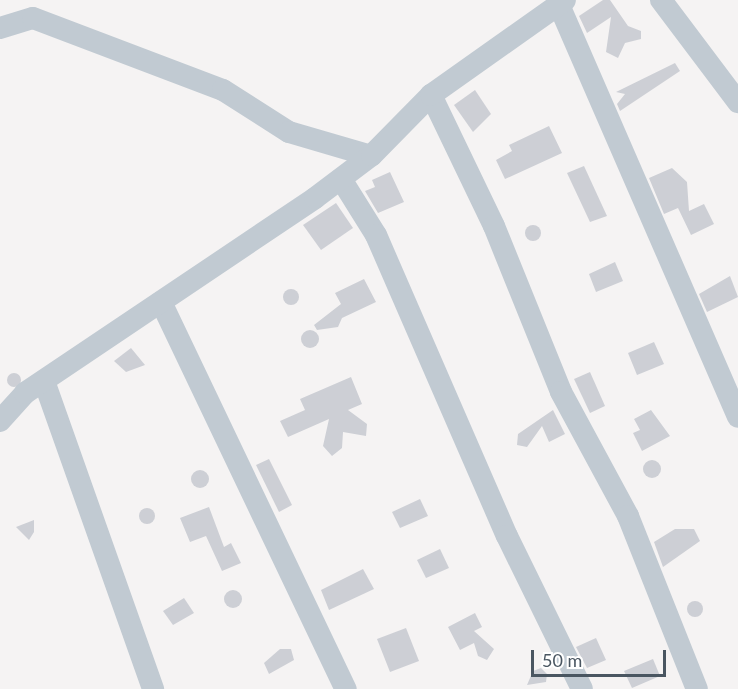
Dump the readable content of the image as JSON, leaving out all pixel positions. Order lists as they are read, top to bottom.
{
  "scale_bar": "50 m"
}
